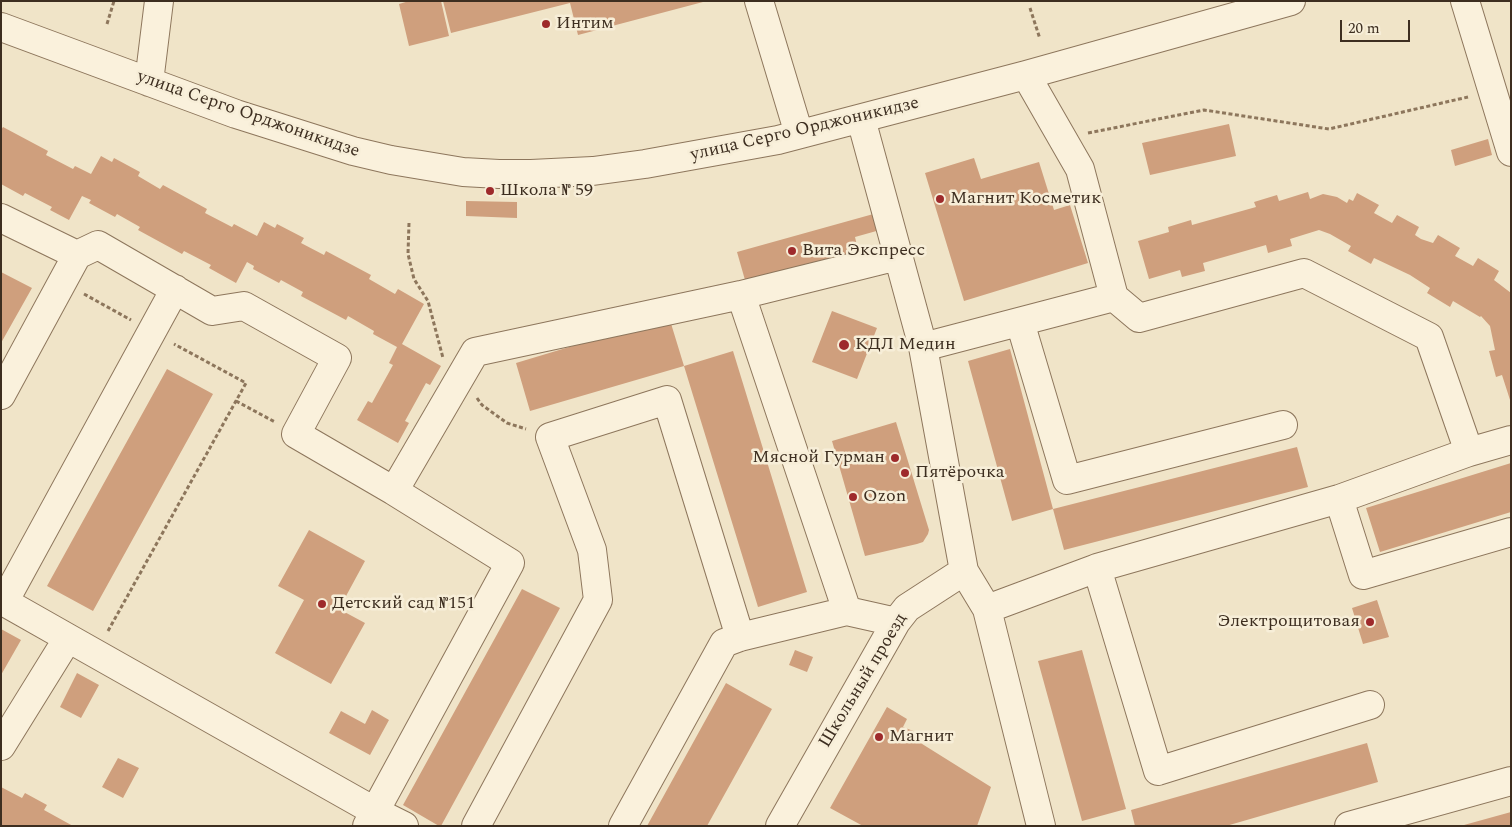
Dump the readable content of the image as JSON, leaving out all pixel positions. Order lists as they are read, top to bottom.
{
  "streets": {
    "street": ["улица Серго Орджоникидзе", "Школьный проезд"]
  },
  "places": [
    "Интим",
    "Школа № 59",
    "Магнит Косметик",
    "Вита Экспресс",
    "КДЛ Медин",
    "Мясной Гурман",
    "Пятёрочка",
    "Ozon",
    "Детский сад №151",
    "Электрощитовая",
    "Магнит"
  ],
  "scale_bar": "20 m"
}
